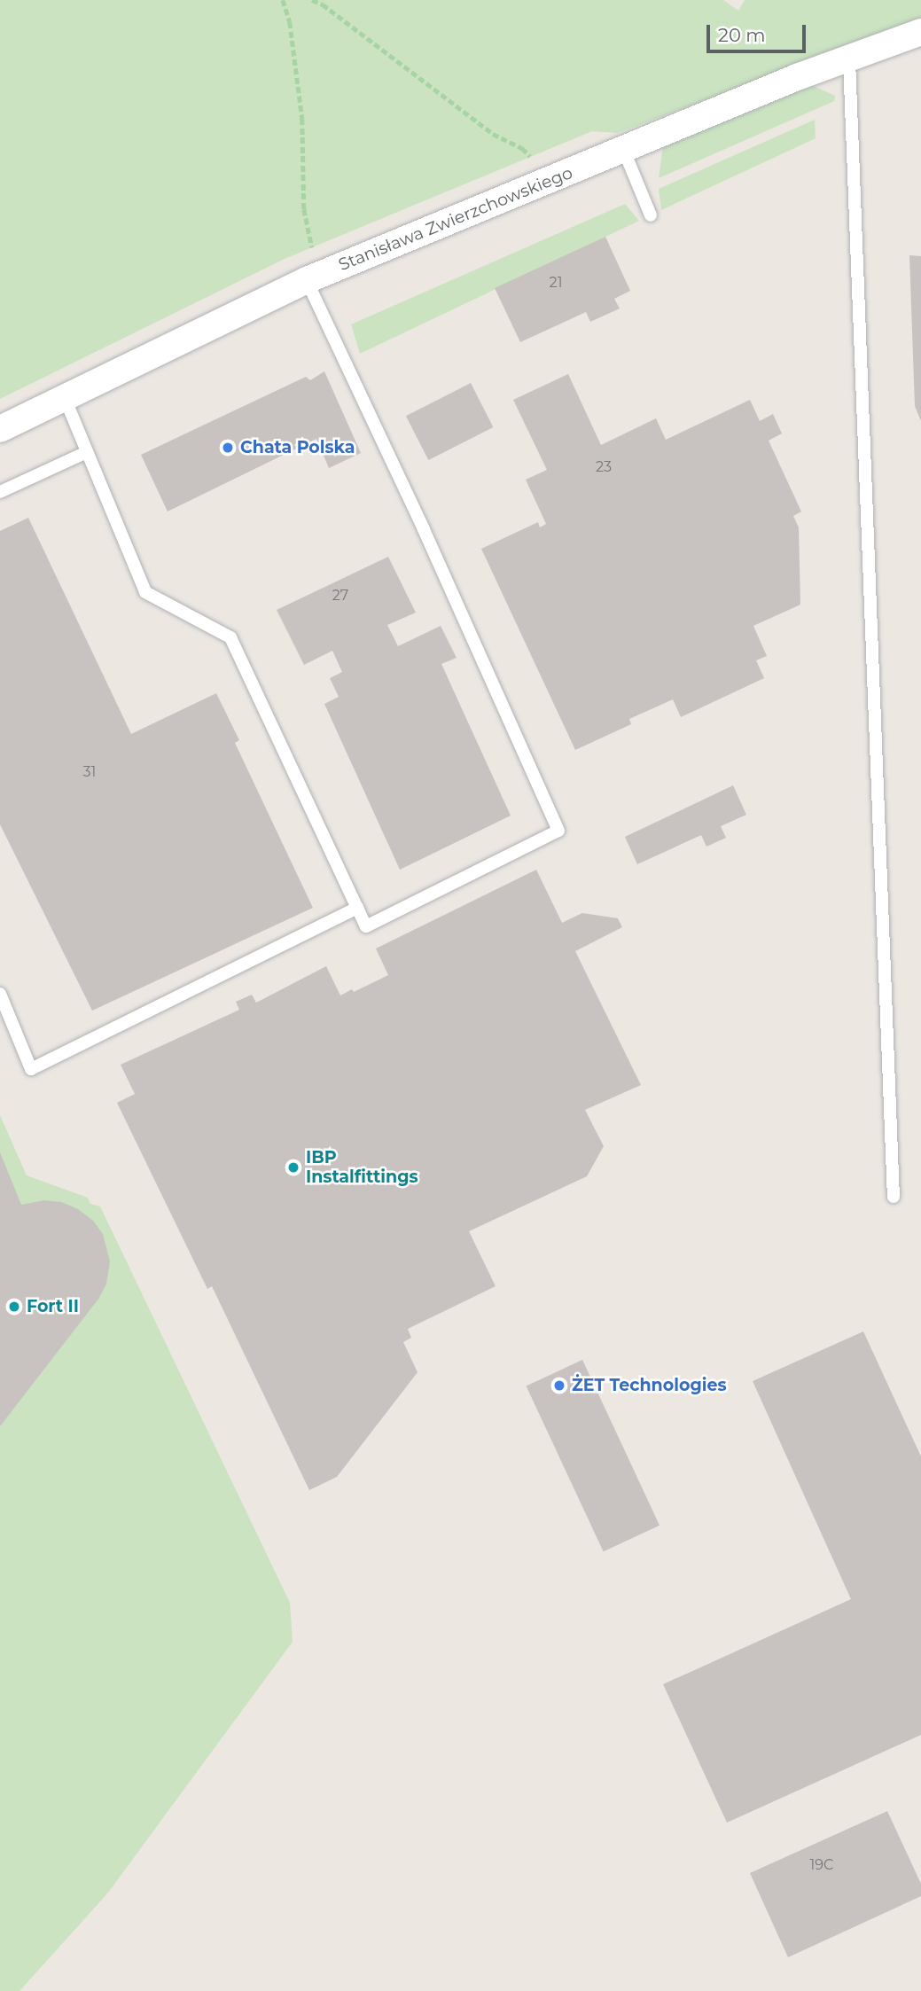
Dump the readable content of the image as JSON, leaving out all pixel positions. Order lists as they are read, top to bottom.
{
  "streets": {
    "street": ["Stanisława Zwierzchowskiego"]
  },
  "places": [
    "Chata Polska",
    "IBP Instalfittings",
    "Fort II",
    "ŻET Technologies"
  ],
  "house_numbers": [
    "21",
    "23",
    "27",
    "31",
    "19C"
  ],
  "scale_bar": "20 m"
}
